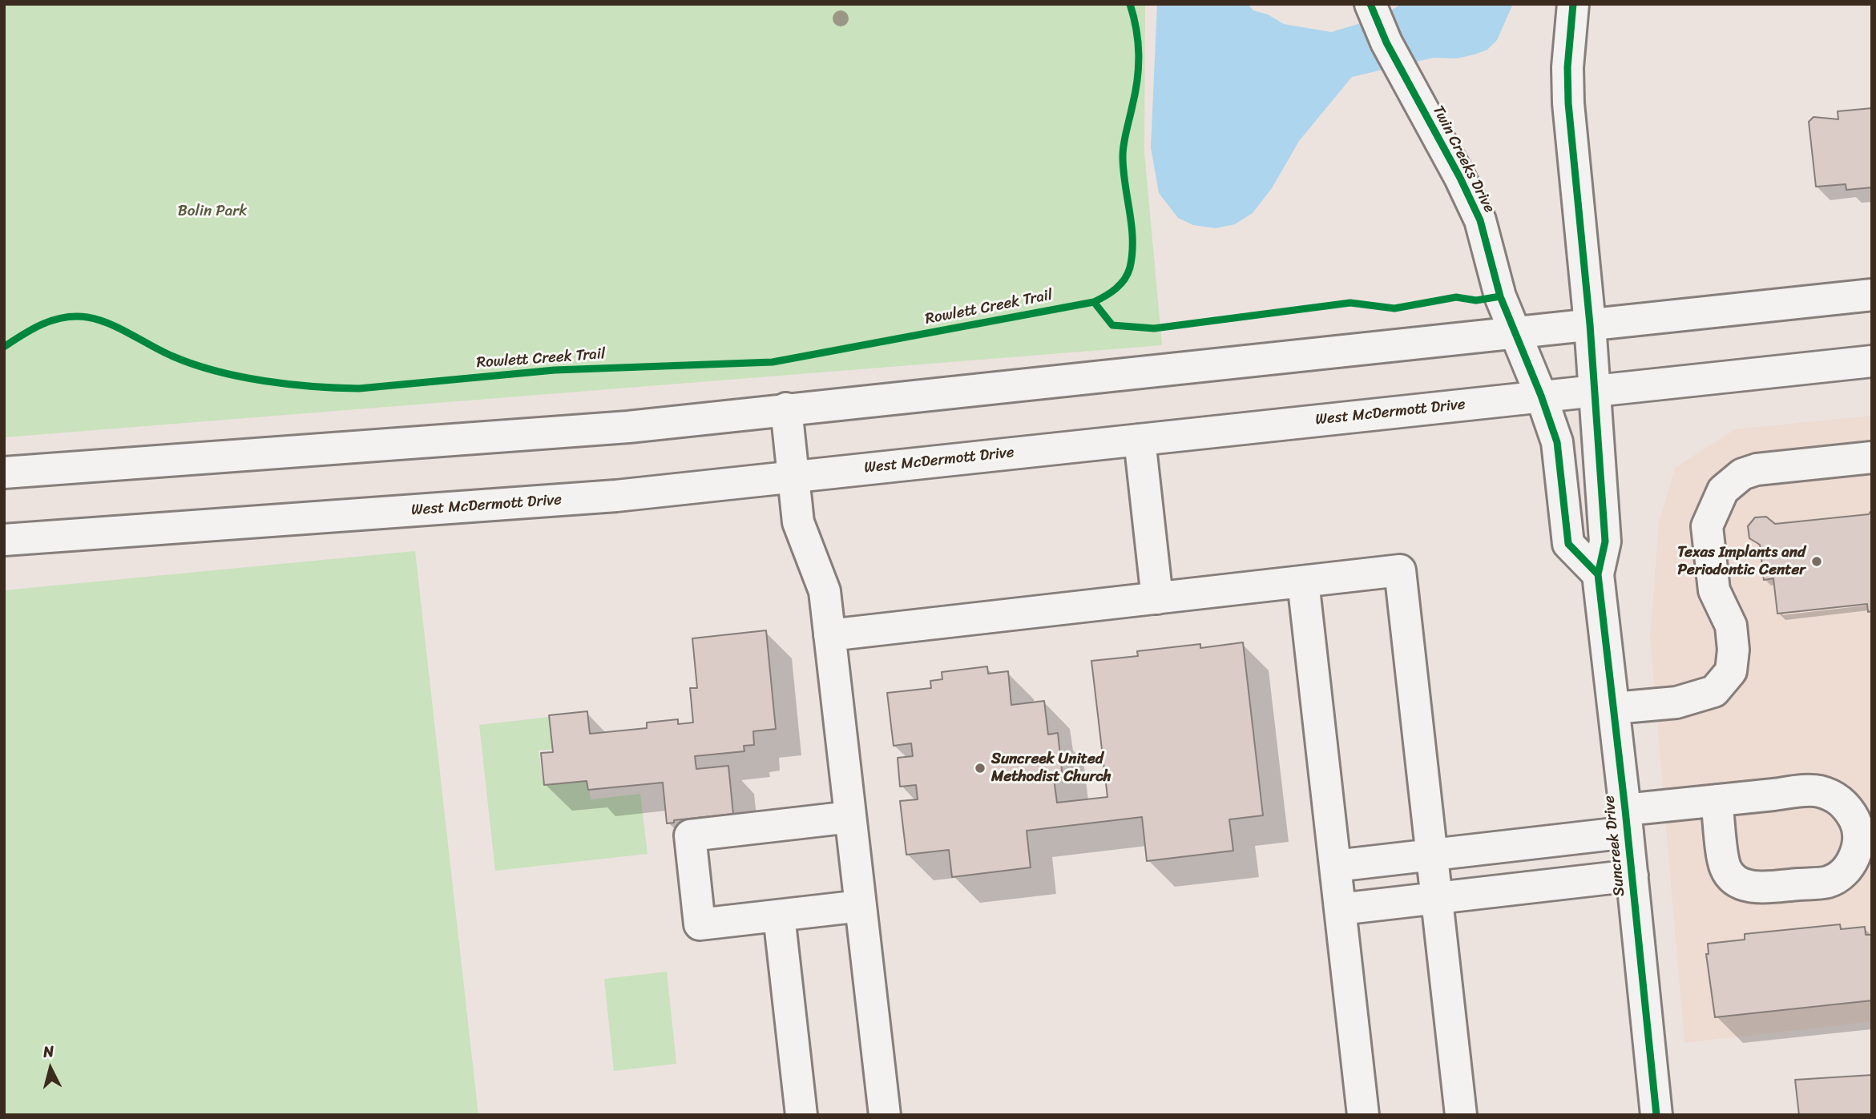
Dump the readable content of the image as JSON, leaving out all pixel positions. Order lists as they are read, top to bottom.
{
  "streets": {
    "main road": ["Twin Creeks Drive", "West McDermott Drive", "Suncreek Drive"],
    "cycle path": ["Rowlett Creek Trail"]
  },
  "crossings": [
    ["Twin Creeks Drive", "West McDermott Drive"],
    ["West McDermott Drive", "Suncreek Drive"]
  ],
  "parks": ["Bolin Park"],
  "places": ["Texas Implants and Periodontic Center", "Suncreek United Methodist Church"],
  "north": "top"
}
